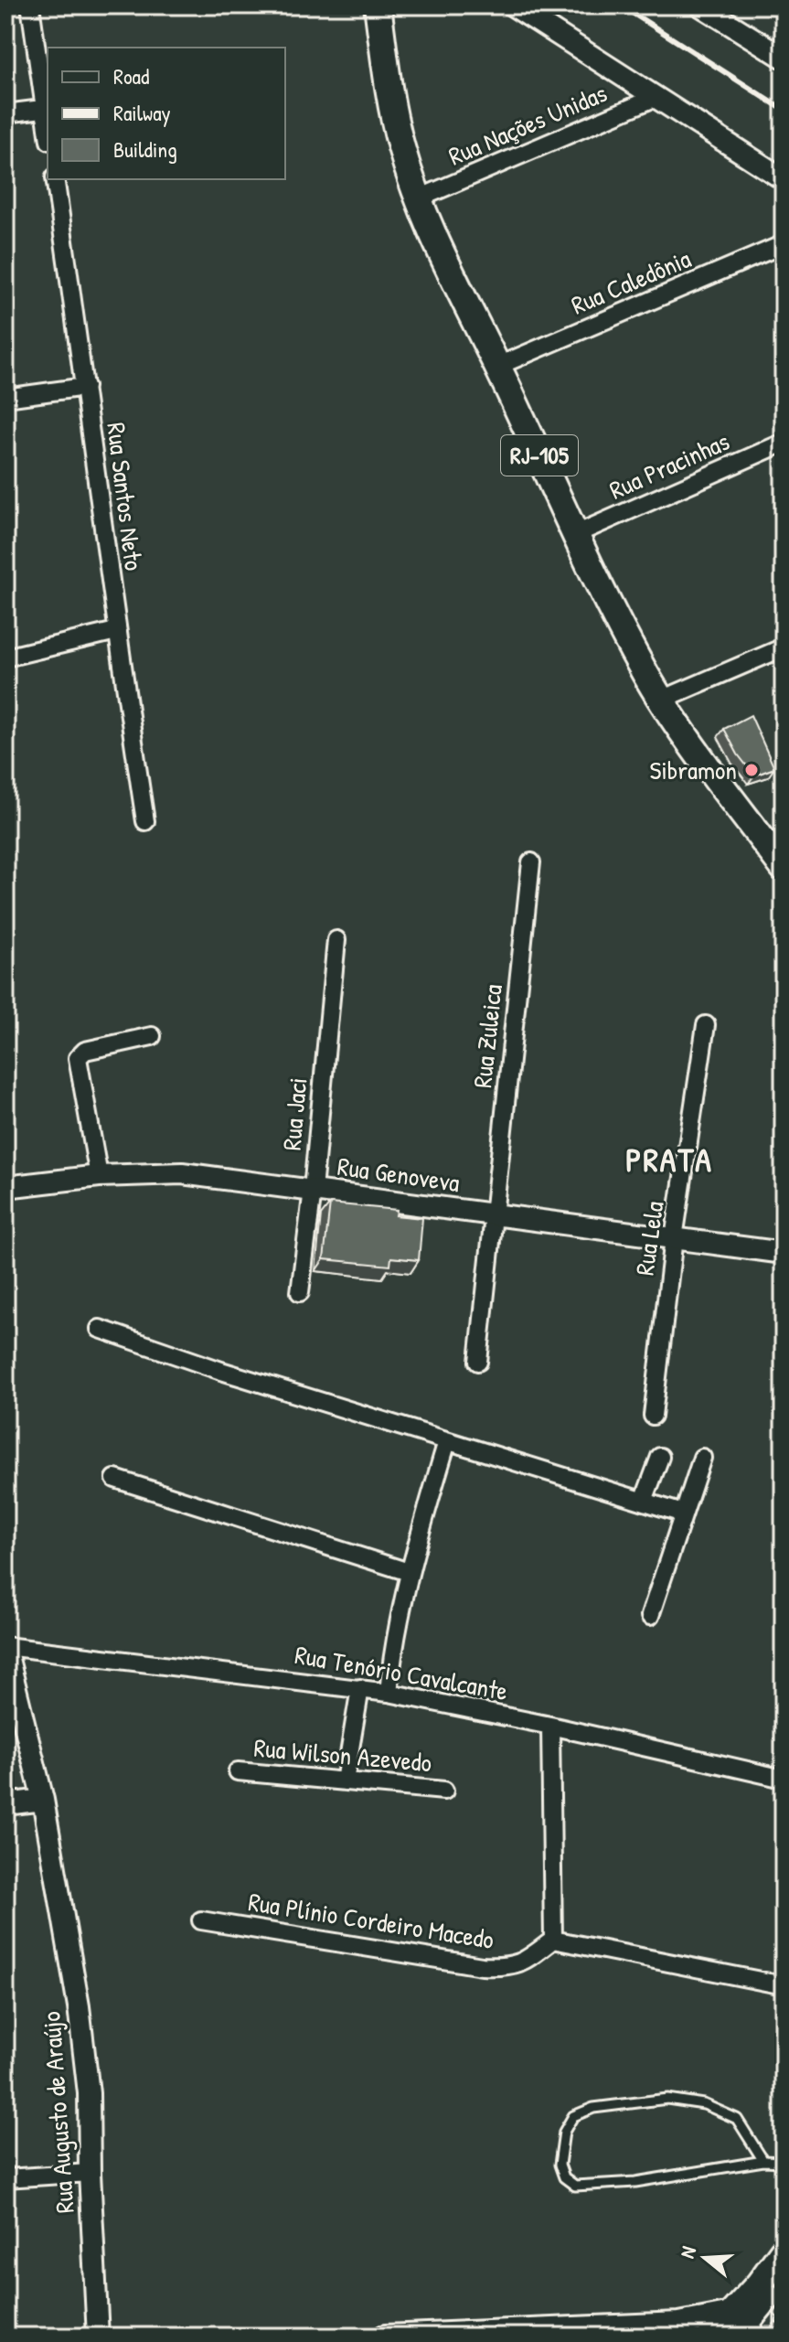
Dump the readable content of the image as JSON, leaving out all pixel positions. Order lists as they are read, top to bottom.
{
  "streets": {
    "main road": ["RJ-105"],
    "street": [
      "Rua Nações Unidas",
      "Rua Caledônia",
      "Rua Pracinhas",
      "Rua Santos Neto",
      "Rua Zuleica",
      "Rua Jaci",
      "Rua Genoveva",
      "Rua Lela",
      "Rua Tenório Cavalcante",
      "Rua Wilson Azevedo",
      "Rua Plínio Cordeiro Macedo",
      "Rua Augusto de Araújo"
    ]
  },
  "crossings": [
    ["Rua Nações Unidas", "RJ-105"],
    ["Rua Caledônia", "RJ-105"],
    ["RJ-105", "Rua Pracinhas"],
    ["Rua Zuleica", "Rua Genoveva"],
    ["Rua Jaci", "Rua Genoveva"],
    ["Rua Genoveva", "Rua Lela"],
    ["Rua Tenório Cavalcante", "Rua Augusto de Araújo"]
  ],
  "districts": ["PRATA"],
  "places": ["Sibramon"],
  "legend": ["Road", "Railway", "Building"],
  "north": "left"
}
